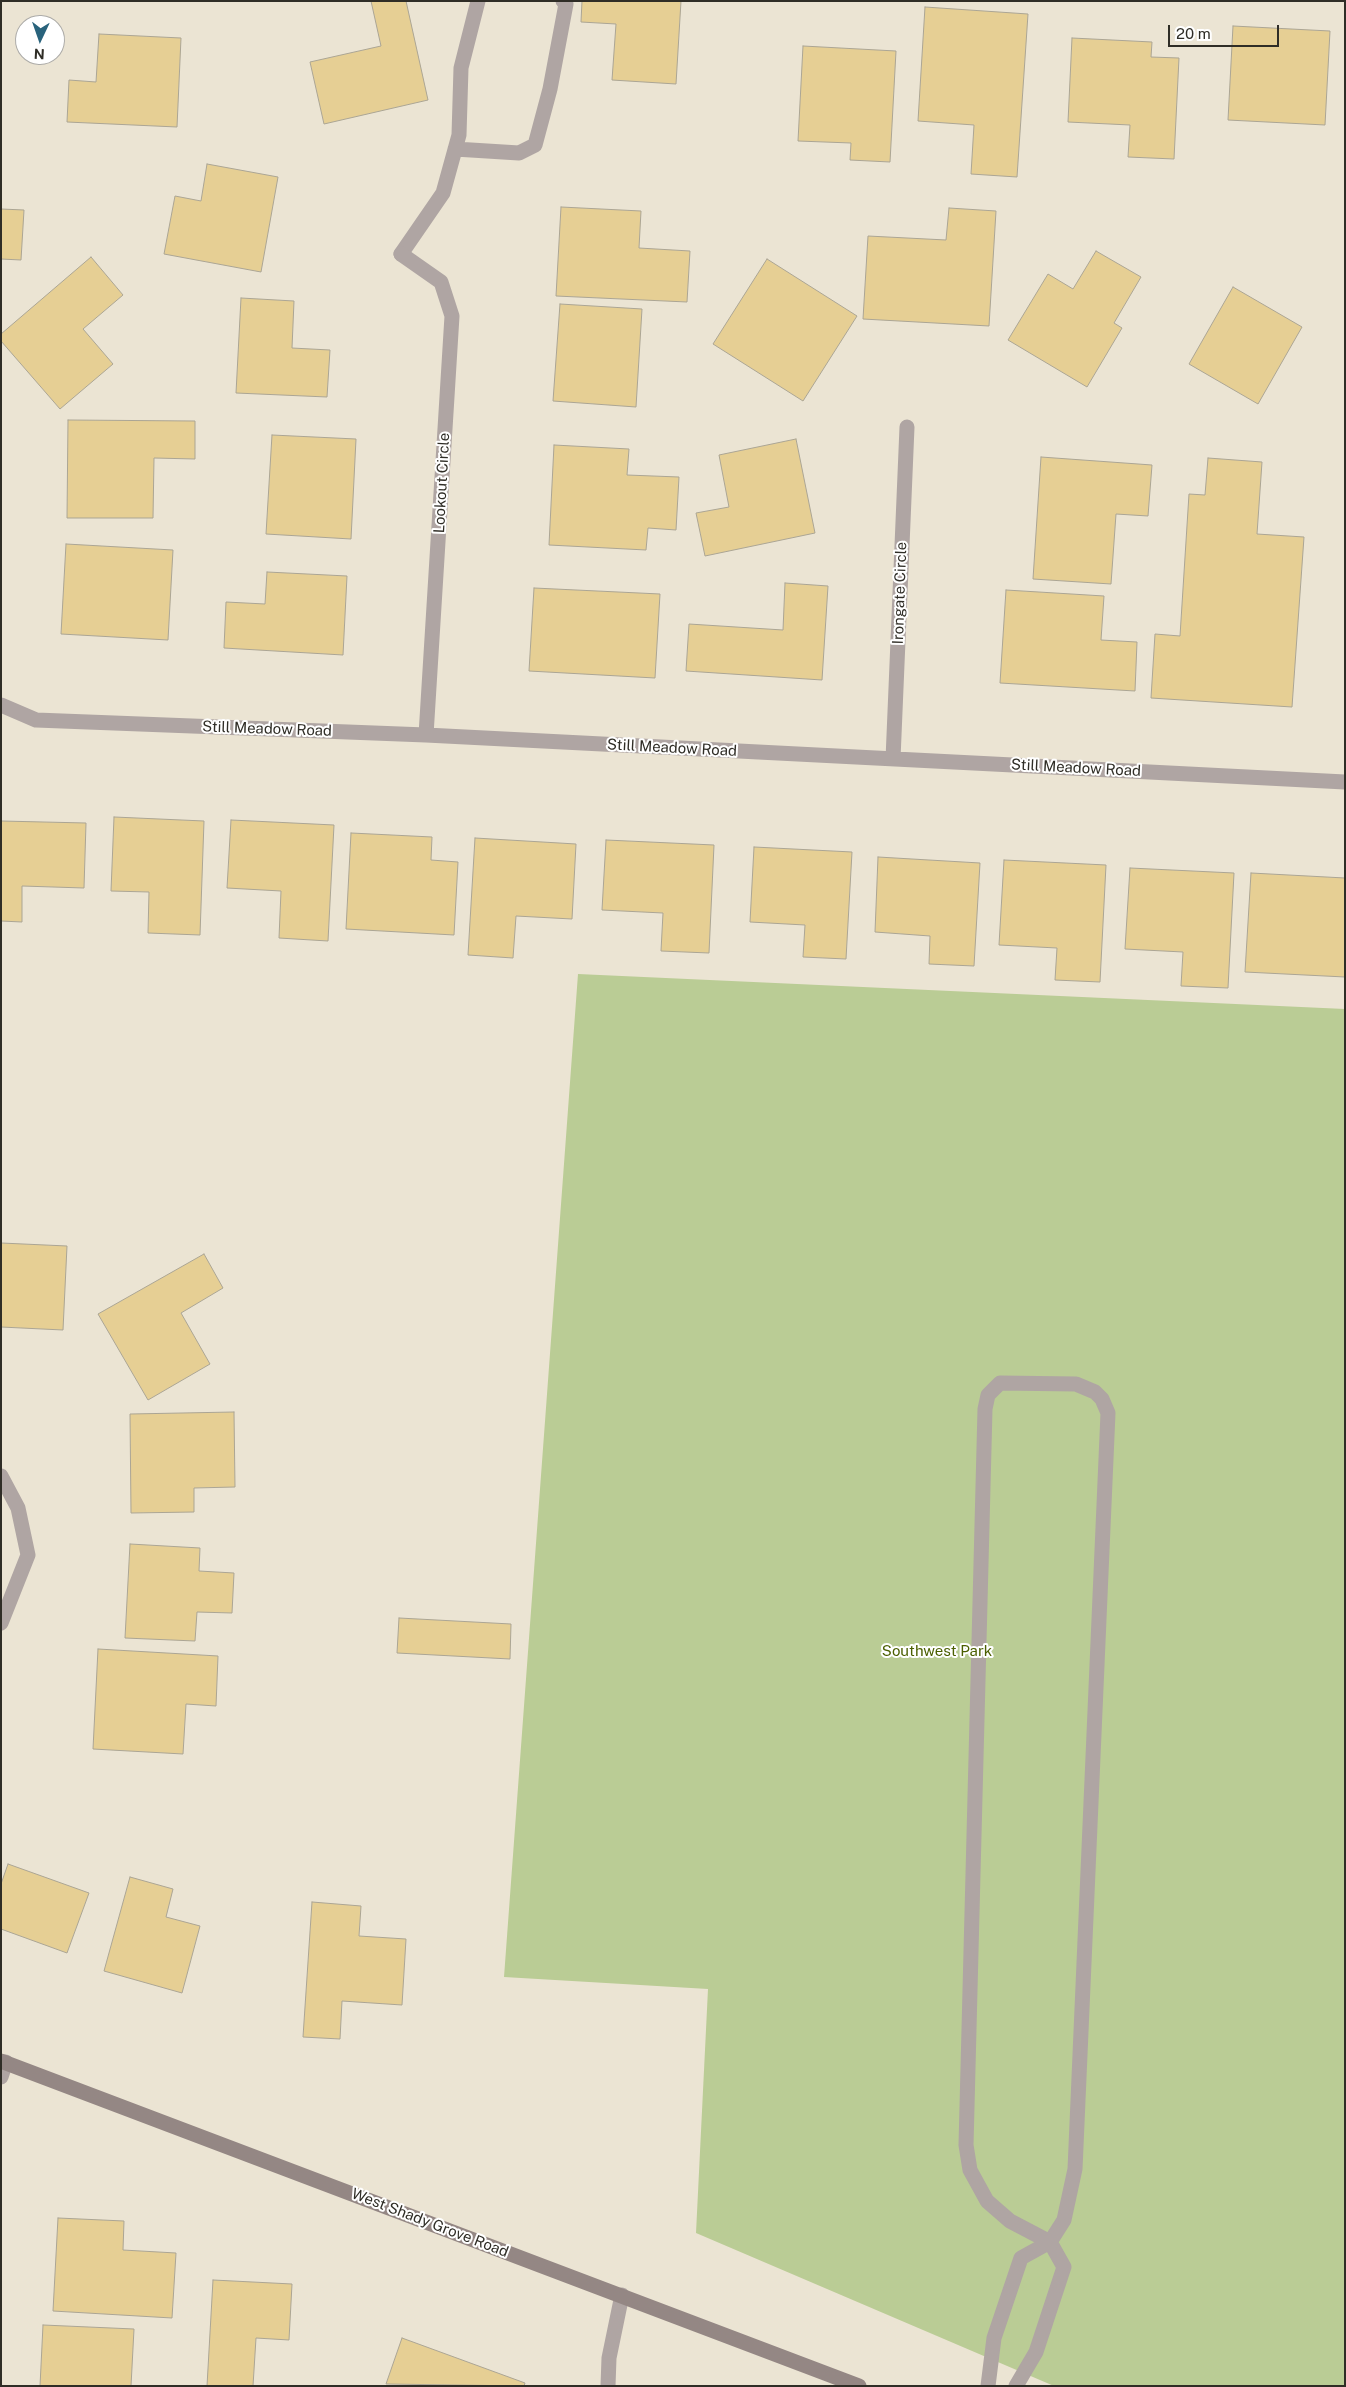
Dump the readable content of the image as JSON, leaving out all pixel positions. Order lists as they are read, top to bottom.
{
  "streets": {
    "main road": ["West Shady Grove Road"],
    "street": ["Lookout Circle", "Irongate Circle", "Still Meadow Road"]
  },
  "crossings": [
    ["Lookout Circle", "Still Meadow Road"],
    ["Irongate Circle", "Still Meadow Road"]
  ],
  "parks": ["Southwest Park"],
  "scale_bar": "20 m",
  "north": "bottom"
}
